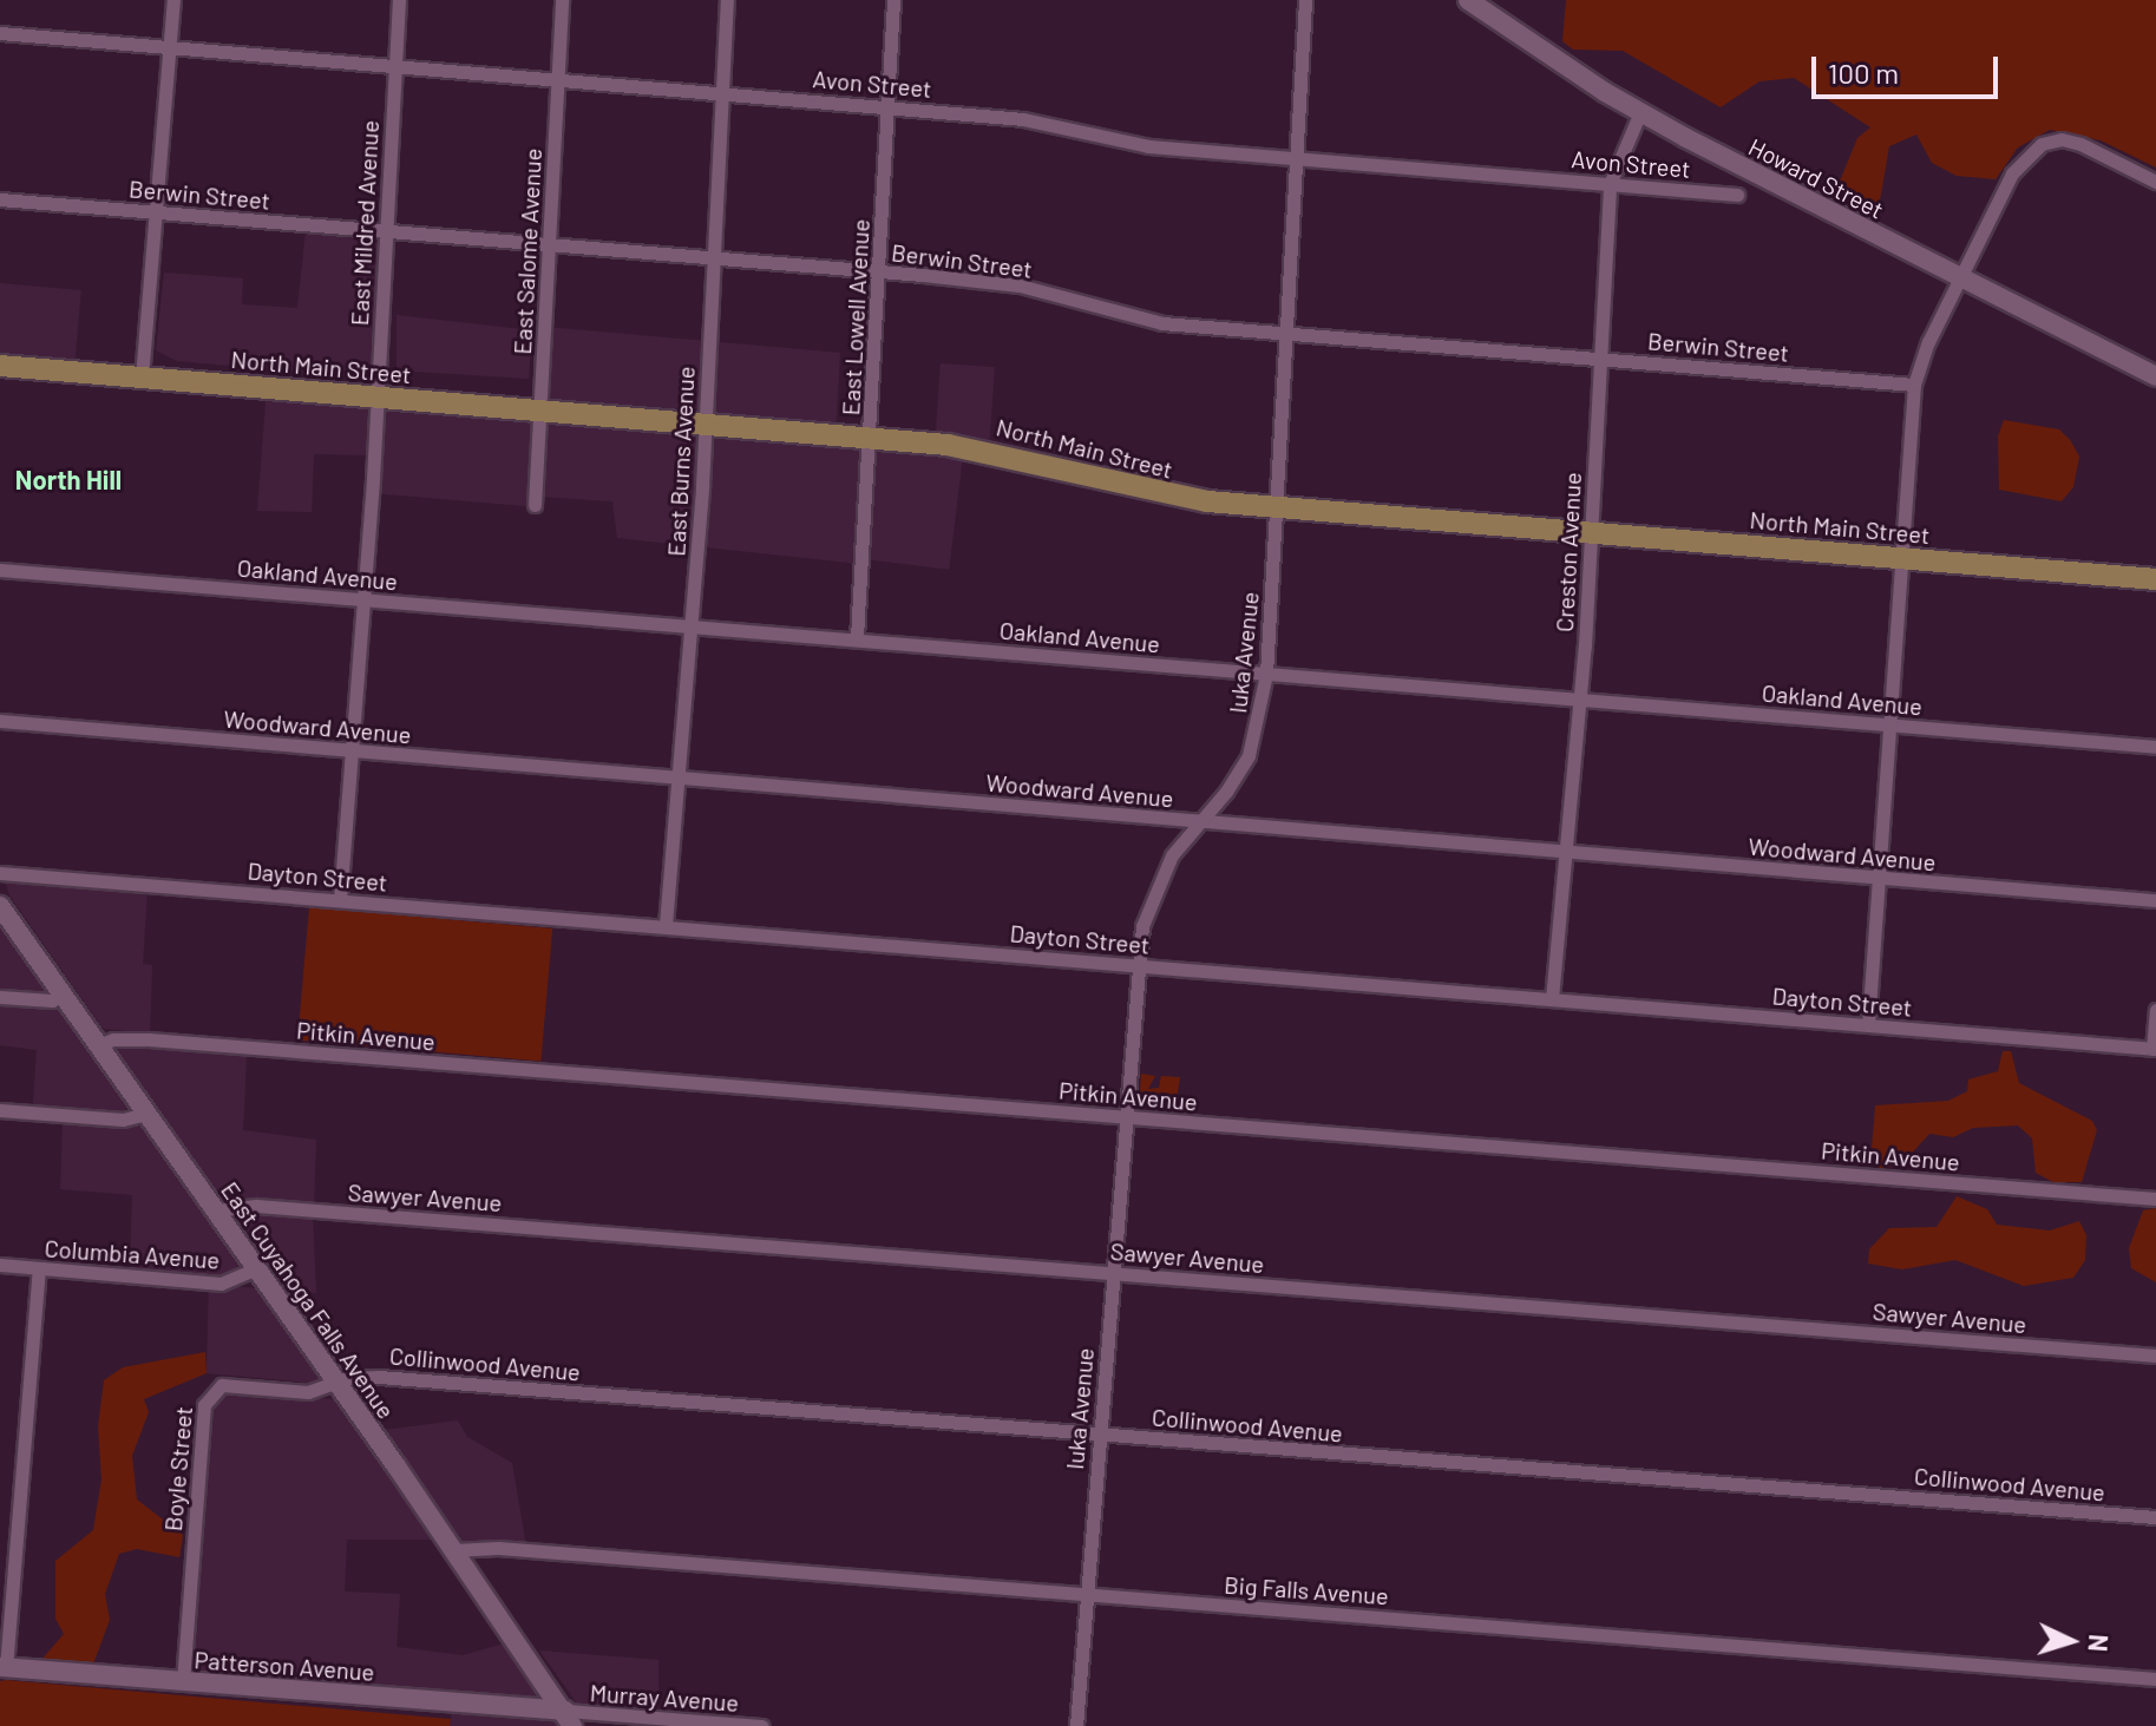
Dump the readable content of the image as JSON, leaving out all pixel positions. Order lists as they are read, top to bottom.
{
  "streets": {
    "main road": ["North Main Street"],
    "street": [
      "Avon Street",
      "Howard Street",
      "Berwin Street",
      "East Mildred Avenue",
      "East Salome Avenue",
      "East Lowell Avenue",
      "East Burns Avenue",
      "Creston Avenue",
      "Oakland Avenue",
      "Iuka Avenue",
      "Woodward Avenue",
      "Dayton Street",
      "Pitkin Avenue",
      "Sawyer Avenue",
      "Columbia Avenue",
      "East Cuyahoga Falls Avenue",
      "Collinwood Avenue",
      "Boyle Street",
      "Big Falls Avenue",
      "Patterson Avenue",
      "Murray Avenue"
    ]
  },
  "crossings": [
    ["Avon Street", "East Mildred Avenue"],
    ["Avon Street", "East Salome Avenue"],
    ["Avon Street", "East Lowell Avenue"],
    ["Avon Street", "East Burns Avenue"],
    ["Avon Street", "Creston Avenue"],
    ["Avon Street", "Iuka Avenue"],
    ["Howard Street", "Creston Avenue"],
    ["Berwin Street", "East Mildred Avenue"],
    ["Berwin Street", "East Salome Avenue"],
    ["Berwin Street", "East Lowell Avenue"],
    ["Berwin Street", "East Burns Avenue"],
    ["Berwin Street", "Creston Avenue"],
    ["Berwin Street", "Iuka Avenue"],
    ["East Mildred Avenue", "North Main Street"],
    ["East Mildred Avenue", "Oakland Avenue"],
    ["East Mildred Avenue", "Woodward Avenue"],
    ["East Mildred Avenue", "Dayton Street"],
    ["East Salome Avenue", "North Main Street"],
    ["East Lowell Avenue", "North Main Street"],
    ["East Lowell Avenue", "Oakland Avenue"],
    ["North Main Street", "East Burns Avenue"],
    ["North Main Street", "Creston Avenue"],
    ["North Main Street", "Iuka Avenue"],
    ["East Burns Avenue", "Oakland Avenue"],
    ["East Burns Avenue", "Woodward Avenue"],
    ["East Burns Avenue", "Dayton Street"],
    ["Creston Avenue", "Oakland Avenue"],
    ["Creston Avenue", "Woodward Avenue"],
    ["Creston Avenue", "Dayton Street"],
    ["Oakland Avenue", "Iuka Avenue"],
    ["Iuka Avenue", "Woodward Avenue"],
    ["Iuka Avenue", "Dayton Street"],
    ["Iuka Avenue", "Pitkin Avenue"],
    ["Iuka Avenue", "Sawyer Avenue"],
    ["Iuka Avenue", "Collinwood Avenue"],
    ["Iuka Avenue", "Big Falls Avenue"],
    ["Pitkin Avenue", "East Cuyahoga Falls Avenue"],
    ["Sawyer Avenue", "East Cuyahoga Falls Avenue"],
    ["Columbia Avenue", "East Cuyahoga Falls Avenue"],
    ["East Cuyahoga Falls Avenue", "Collinwood Avenue"],
    ["East Cuyahoga Falls Avenue", "Boyle Street"],
    ["East Cuyahoga Falls Avenue", "Big Falls Avenue"],
    ["East Cuyahoga Falls Avenue", "Patterson Avenue"],
    ["East Cuyahoga Falls Avenue", "Murray Avenue"],
    ["Collinwood Avenue", "Boyle Street"],
    ["Boyle Street", "Patterson Avenue"],
    ["Patterson Avenue", "Murray Avenue"]
  ],
  "districts": ["North Hill"],
  "scale_bar": "100 m",
  "north": "right"
}
